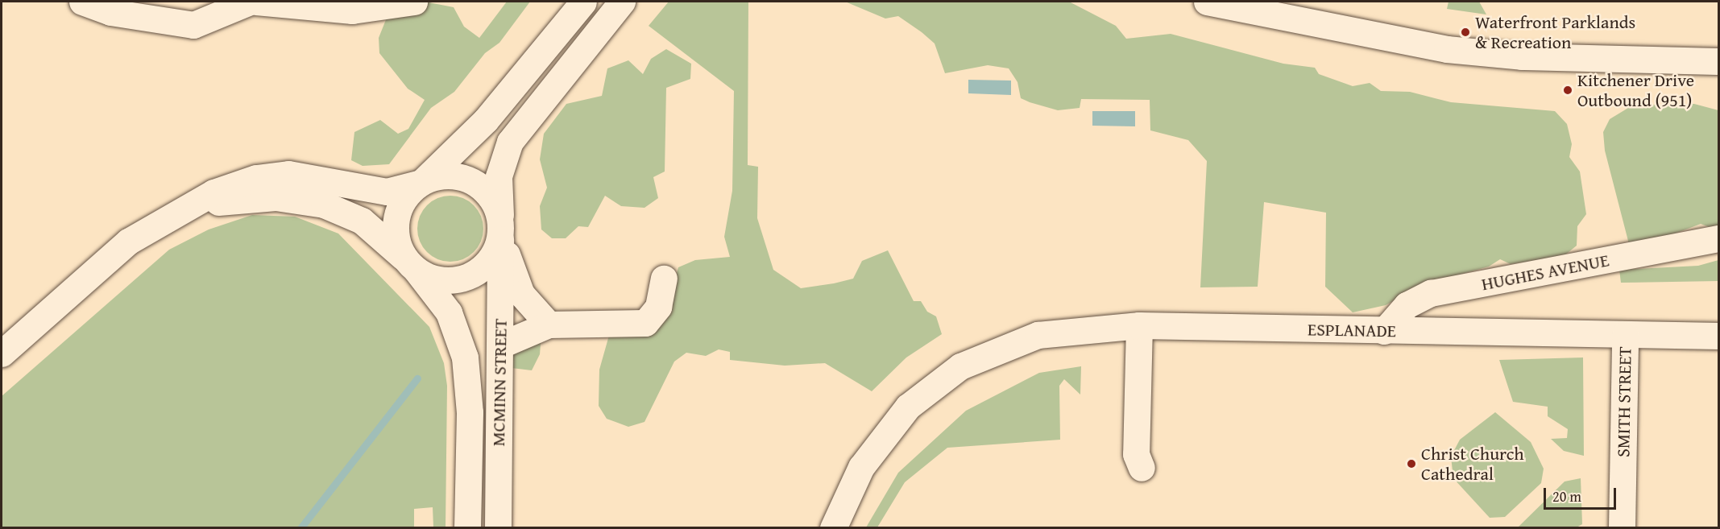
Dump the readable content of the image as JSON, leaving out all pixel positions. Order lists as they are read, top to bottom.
{
  "streets": {
    "street": [
      "HUGHES AVENUE",
      "ESPLANADE",
      "MCMINN STREET",
      "SMITH STREET"
    ]
  },
  "crossings": [
    ["HUGHES AVENUE", "ESPLANADE"],
    ["ESPLANADE", "SMITH STREET"]
  ],
  "places": ["Waterfront Parklands & Recreation", "Kitchener Drive Outbound (951)", "Christ Church Cathedral"],
  "scale_bar": "20 m"
}
